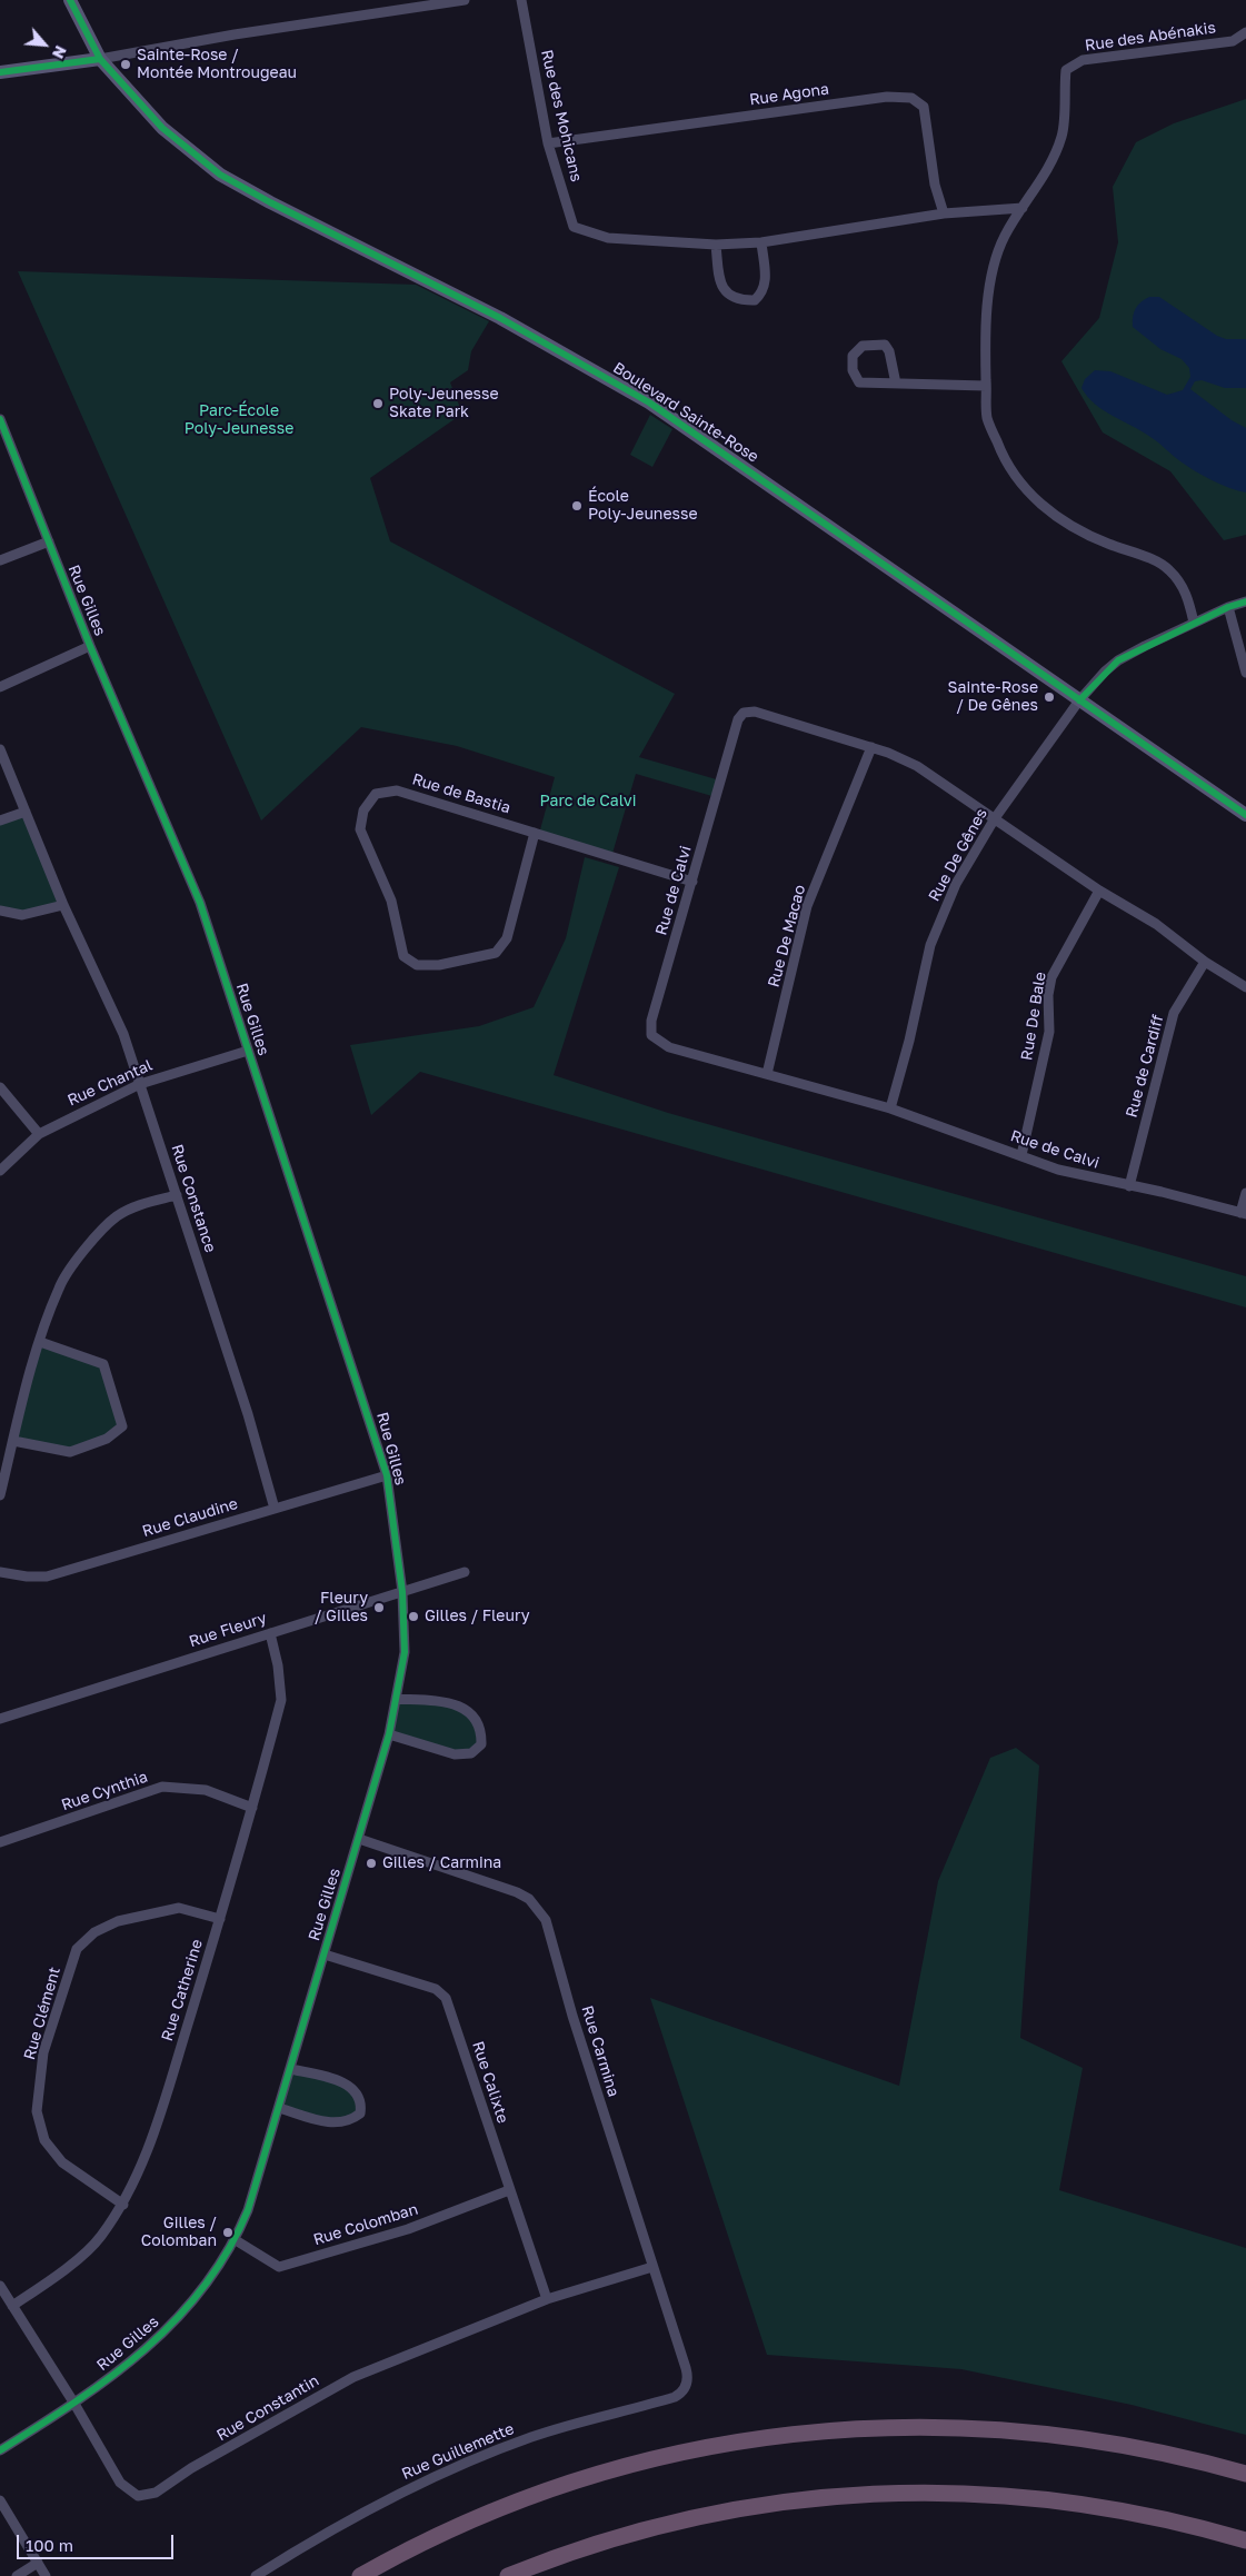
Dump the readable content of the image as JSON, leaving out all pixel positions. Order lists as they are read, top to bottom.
{
  "streets": {
    "street": [
      "Rue des Abénakis",
      "Rue Agona",
      "Rue des Mohicans",
      "Boulevard Sainte-Rose",
      "Rue Gilles",
      "Rue de Bastia",
      "Rue De Gênes",
      "Rue de Calvi",
      "Rue De Macao",
      "Rue De Bale",
      "Rue de Cardiff",
      "Rue Chantal",
      "Rue Constance",
      "Rue Claudine",
      "Rue Fleury",
      "Rue Cynthia",
      "Rue Catherine",
      "Rue Clément",
      "Rue Carmina",
      "Rue Calixte",
      "Rue Colomban",
      "Rue Constantin",
      "Rue Guillemette"
    ]
  },
  "crossings": [
    ["Rue des Abénakis", "Rue des Mohicans"],
    ["Rue des Abénakis", "Rue De Gênes"],
    ["Rue Agona", "Rue des Mohicans"],
    ["Boulevard Sainte-Rose", "Rue De Gênes"],
    ["Rue Gilles", "Rue Chantal"],
    ["Rue Gilles", "Rue Claudine"],
    ["Rue Gilles", "Rue Fleury"],
    ["Rue Gilles", "Rue Carmina"],
    ["Rue Gilles", "Rue Calixte"],
    ["Rue Gilles", "Rue Colomban"],
    ["Rue Gilles", "Rue Constantin"],
    ["Rue de Bastia", "Rue de Calvi"],
    ["Rue De Gênes", "Rue de Calvi"],
    ["Rue de Calvi", "Rue De Macao"],
    ["Rue de Calvi", "Rue De Bale"],
    ["Rue de Calvi", "Rue de Cardiff"],
    ["Rue Chantal", "Rue Constance"],
    ["Rue Constance", "Rue Claudine"],
    ["Rue Fleury", "Rue Catherine"],
    ["Rue Cynthia", "Rue Catherine"],
    ["Rue Catherine", "Rue Clément"],
    ["Rue Catherine", "Rue Constantin"],
    ["Rue Carmina", "Rue Constantin"],
    ["Rue Carmina", "Rue Guillemette"],
    ["Rue Calixte", "Rue Colomban"],
    ["Rue Calixte", "Rue Constantin"]
  ],
  "parks": ["Parc-École Poly-Jeunesse", "Parc de Calvi"],
  "places": [
    "Sainte-Rose / Montée Montrougeau",
    "Poly-Jeunesse Skate Park",
    "École Poly-Jeunesse",
    "Sainte-Rose / De Gênes",
    "Fleury / Gilles",
    "Gilles / Fleury",
    "Gilles / Carmina",
    "Gilles / Colomban"
  ],
  "scale_bar": "100 m",
  "north": "bottom right"
}
